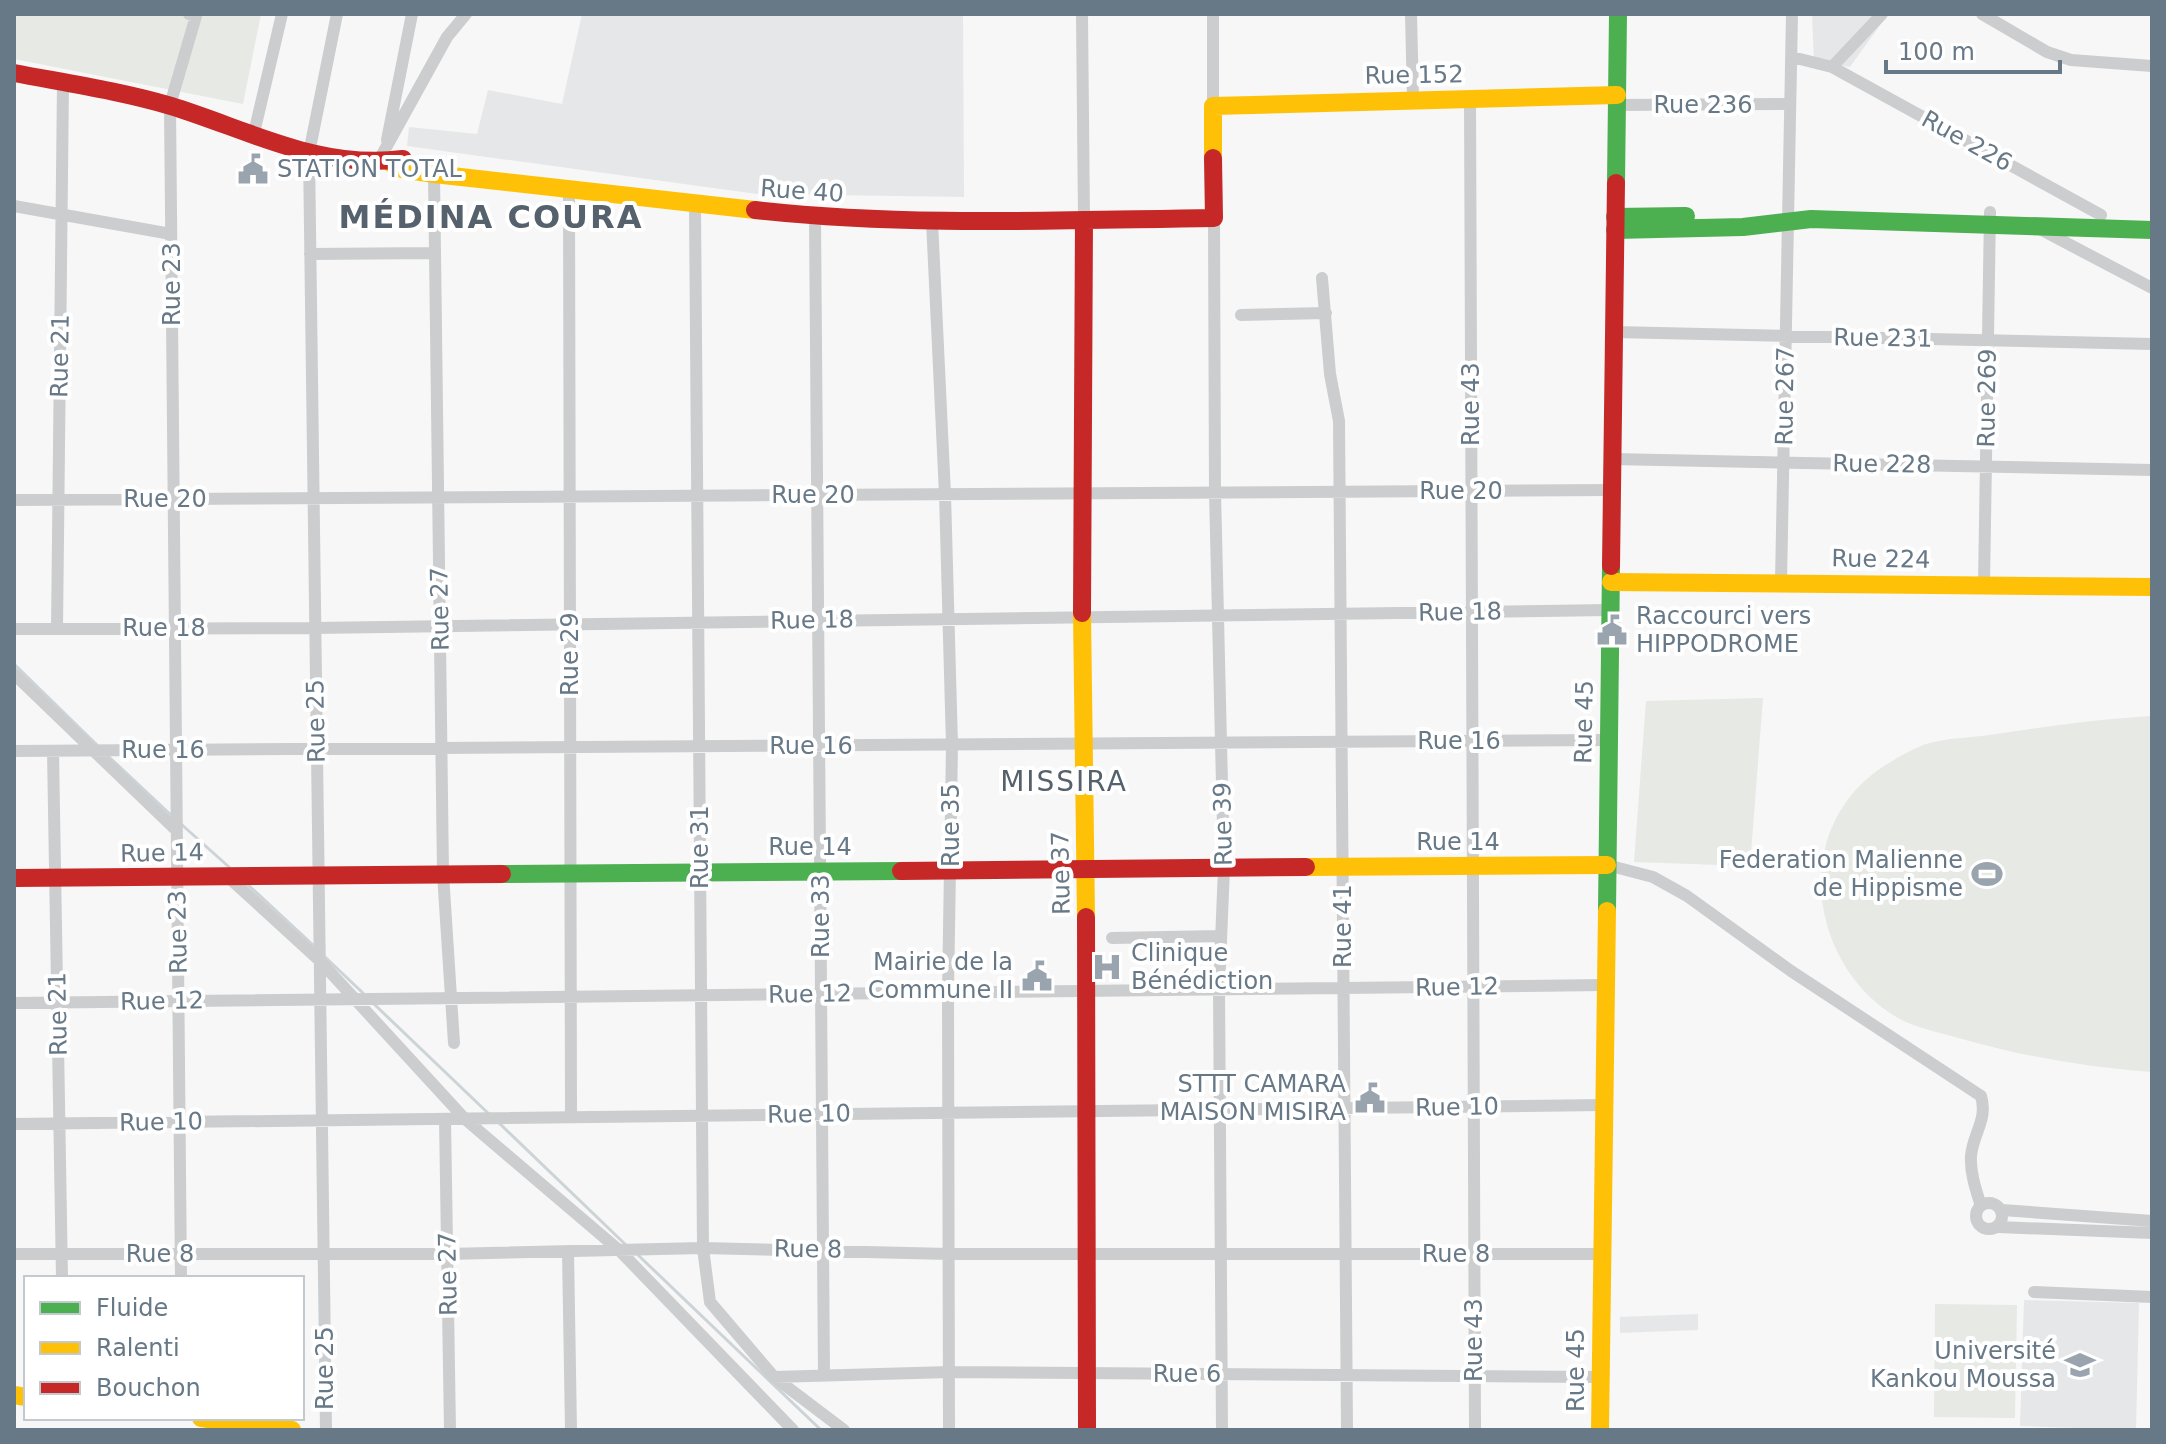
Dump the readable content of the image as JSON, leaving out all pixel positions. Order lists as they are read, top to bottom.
{
  "streets": {
    "street": [
      "Rue 152",
      "Rue 236",
      "Rue 226",
      "Rue 40",
      "Rue 23",
      "Rue 231",
      "Rue 21",
      "Rue 267",
      "Rue 269",
      "Rue 43",
      "Rue 228",
      "Rue 20",
      "Rue 224",
      "Rue 27",
      "Rue 18",
      "Rue 29",
      "Rue 25",
      "Rue 45",
      "Rue 16",
      "Rue 39",
      "Rue 35",
      "Rue 14",
      "Rue 31",
      "Rue 37",
      "Rue 33",
      "Rue 41",
      "Rue 12",
      "Rue 10",
      "Rue 8",
      "Rue 6"
    ]
  },
  "crossings": [
    ["Rue 152", "Rue 236"],
    ["Rue 152", "Rue 43"],
    ["Rue 152", "Rue 45"],
    ["Rue 236", "Rue 267"],
    ["Rue 236", "Rue 45"],
    ["Rue 226", "Rue 267"],
    ["Rue 40", "Rue 23"],
    ["Rue 40", "Rue 21"],
    ["Rue 40", "Rue 27"],
    ["Rue 40", "Rue 29"],
    ["Rue 40", "Rue 25"],
    ["Rue 40", "Rue 39"],
    ["Rue 40", "Rue 35"],
    ["Rue 40", "Rue 31"],
    ["Rue 40", "Rue 37"],
    ["Rue 40", "Rue 33"],
    ["Rue 23", "Rue 20"],
    ["Rue 23", "Rue 18"],
    ["Rue 23", "Rue 16"],
    ["Rue 23", "Rue 14"],
    ["Rue 23", "Rue 12"],
    ["Rue 23", "Rue 10"],
    ["Rue 23", "Rue 8"],
    ["Rue 231", "Rue 267"],
    ["Rue 231", "Rue 269"],
    ["Rue 231", "Rue 45"],
    ["Rue 21", "Rue 20"],
    ["Rue 21", "Rue 18"],
    ["Rue 21", "Rue 16"],
    ["Rue 21", "Rue 14"],
    ["Rue 21", "Rue 12"],
    ["Rue 21", "Rue 10"],
    ["Rue 21", "Rue 8"],
    ["Rue 267", "Rue 228"],
    ["Rue 267", "Rue 224"],
    ["Rue 269", "Rue 228"],
    ["Rue 269", "Rue 224"],
    ["Rue 43", "Rue 20"],
    ["Rue 43", "Rue 18"],
    ["Rue 43", "Rue 16"],
    ["Rue 43", "Rue 14"],
    ["Rue 43", "Rue 12"],
    ["Rue 43", "Rue 10"],
    ["Rue 43", "Rue 8"],
    ["Rue 43", "Rue 6"],
    ["Rue 228", "Rue 45"],
    ["Rue 20", "Rue 27"],
    ["Rue 20", "Rue 29"],
    ["Rue 20", "Rue 25"],
    ["Rue 20", "Rue 45"],
    ["Rue 20", "Rue 39"],
    ["Rue 20", "Rue 35"],
    ["Rue 20", "Rue 31"],
    ["Rue 20", "Rue 37"],
    ["Rue 20", "Rue 33"],
    ["Rue 20", "Rue 41"],
    ["Rue 224", "Rue 45"],
    ["Rue 27", "Rue 18"],
    ["Rue 27", "Rue 16"],
    ["Rue 27", "Rue 14"],
    ["Rue 27", "Rue 12"],
    ["Rue 27", "Rue 10"],
    ["Rue 27", "Rue 8"],
    ["Rue 18", "Rue 29"],
    ["Rue 18", "Rue 25"],
    ["Rue 18", "Rue 45"],
    ["Rue 18", "Rue 39"],
    ["Rue 18", "Rue 35"],
    ["Rue 18", "Rue 31"],
    ["Rue 18", "Rue 37"],
    ["Rue 18", "Rue 33"],
    ["Rue 18", "Rue 41"],
    ["Rue 29", "Rue 16"],
    ["Rue 29", "Rue 14"],
    ["Rue 29", "Rue 12"],
    ["Rue 29", "Rue 10"],
    ["Rue 25", "Rue 16"],
    ["Rue 25", "Rue 14"],
    ["Rue 25", "Rue 12"],
    ["Rue 25", "Rue 10"],
    ["Rue 25", "Rue 8"],
    ["Rue 45", "Rue 16"],
    ["Rue 45", "Rue 14"],
    ["Rue 45", "Rue 12"],
    ["Rue 45", "Rue 10"],
    ["Rue 45", "Rue 8"],
    ["Rue 45", "Rue 6"],
    ["Rue 16", "Rue 39"],
    ["Rue 16", "Rue 35"],
    ["Rue 16", "Rue 31"],
    ["Rue 16", "Rue 37"],
    ["Rue 16", "Rue 33"],
    ["Rue 16", "Rue 41"],
    ["Rue 39", "Rue 14"],
    ["Rue 39", "Rue 12"],
    ["Rue 39", "Rue 10"],
    ["Rue 39", "Rue 8"],
    ["Rue 39", "Rue 6"],
    ["Rue 35", "Rue 14"],
    ["Rue 35", "Rue 12"],
    ["Rue 35", "Rue 10"],
    ["Rue 35", "Rue 8"],
    ["Rue 35", "Rue 6"],
    ["Rue 14", "Rue 31"],
    ["Rue 14", "Rue 37"],
    ["Rue 14", "Rue 33"],
    ["Rue 14", "Rue 41"],
    ["Rue 31", "Rue 12"],
    ["Rue 31", "Rue 10"],
    ["Rue 31", "Rue 8"],
    ["Rue 31", "Rue 6"],
    ["Rue 37", "Rue 12"],
    ["Rue 37", "Rue 10"],
    ["Rue 37", "Rue 8"],
    ["Rue 37", "Rue 6"],
    ["Rue 33", "Rue 12"],
    ["Rue 33", "Rue 10"],
    ["Rue 33", "Rue 8"],
    ["Rue 33", "Rue 6"],
    ["Rue 41", "Rue 12"],
    ["Rue 41", "Rue 10"],
    ["Rue 41", "Rue 8"],
    ["Rue 41", "Rue 6"]
  ],
  "districts": ["MÉDINA COURA", "MISSIRA"],
  "places": {
    "public building": [
      "STATION TOTAL",
      "Raccourci vers HIPPODROME",
      "Mairie de la Commune II",
      "STTT CAMARA MAISON MISIRA"
    ],
    "sports": ["Federation Malienne de Hippisme"],
    "hospital": ["Clinique Bénédiction"],
    "school or university": ["Université Kankou Moussa"]
  },
  "legend": ["Fluide", "Ralenti", "Bouchon"],
  "scale_bar": "100 m"
}
